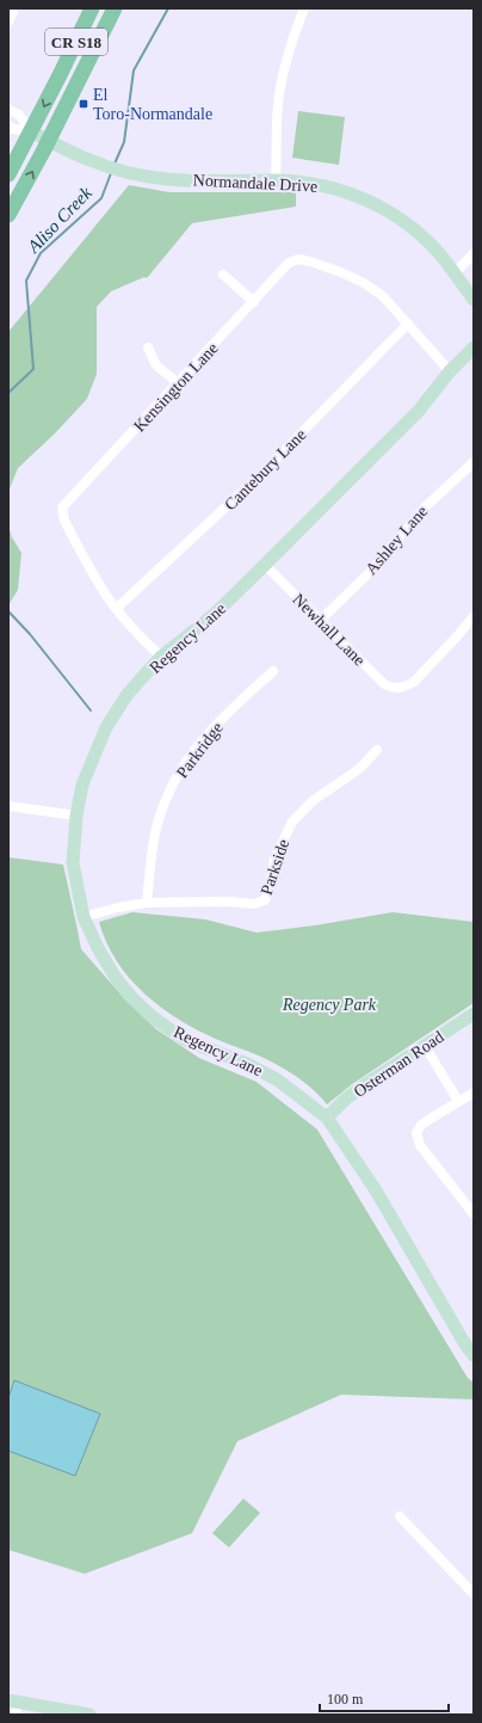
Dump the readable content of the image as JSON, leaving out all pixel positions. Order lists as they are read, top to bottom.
{
  "streets": {
    "main road": ["CR S18"],
    "street": [
      "Normandale Drive",
      "Kensington Lane",
      "Cantebury Lane",
      "Ashley Lane",
      "Newhall Lane",
      "Regency Lane",
      "Parkridge",
      "Parkside",
      "Osterman Road"
    ]
  },
  "crossings": [
    ["CR S18", "Normandale Drive"],
    ["Kensington Lane", "Cantebury Lane"],
    ["Ashley Lane", "Newhall Lane"],
    ["Newhall Lane", "Regency Lane"],
    ["Regency Lane", "Parkside"],
    ["Regency Lane", "Osterman Road"],
    ["Parkridge", "Parkside"]
  ],
  "water": ["Aliso Creek"],
  "parks": ["Regency Park"],
  "places": {
    "transit": ["El Toro-Normandale"]
  },
  "scale_bar": "100 m"
}
